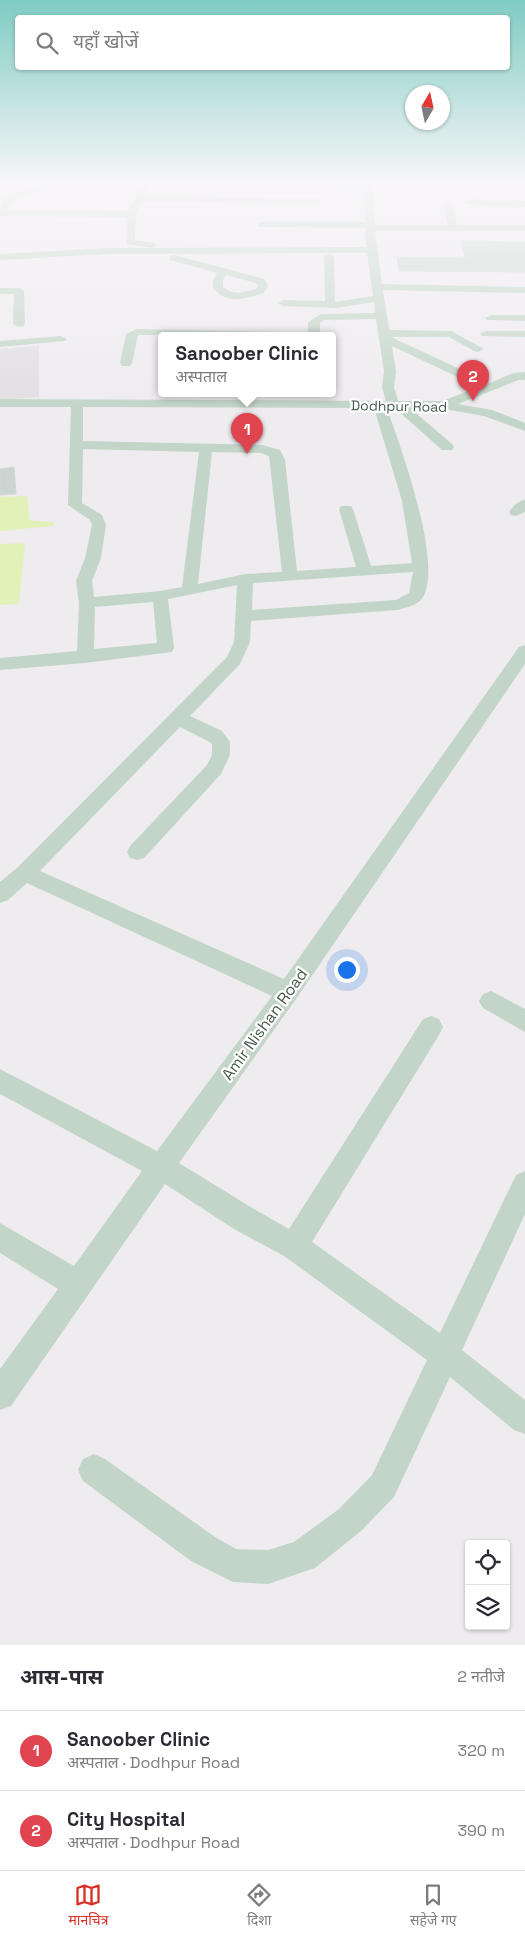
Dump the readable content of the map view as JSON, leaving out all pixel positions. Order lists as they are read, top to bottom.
{
  "streets": {
    "street": ["Dodhpur Road", "Amir Nishan Road"]
  },
  "north": "top",
  "page": {
    "search": "यहाँ खोजें",
    "popup": ["Sanoober Clinic", "अस्पताल"],
    "pins": ["2", "1"],
    "heading": ["आस-पास", "2 नतीजे"],
    "list": [
      {
        "mark": "1",
        "name": "Sanoober Clinic",
        "note": "अस्पताल · Dodhpur Road",
        "value": "320 m"
      },
      {
        "mark": "2",
        "name": "City Hospital",
        "note": "अस्पताल · Dodhpur Road",
        "value": "390 m"
      }
    ],
    "nav": ["मानचित्र", "दिशा", "सहेजे गए"]
  }
}
